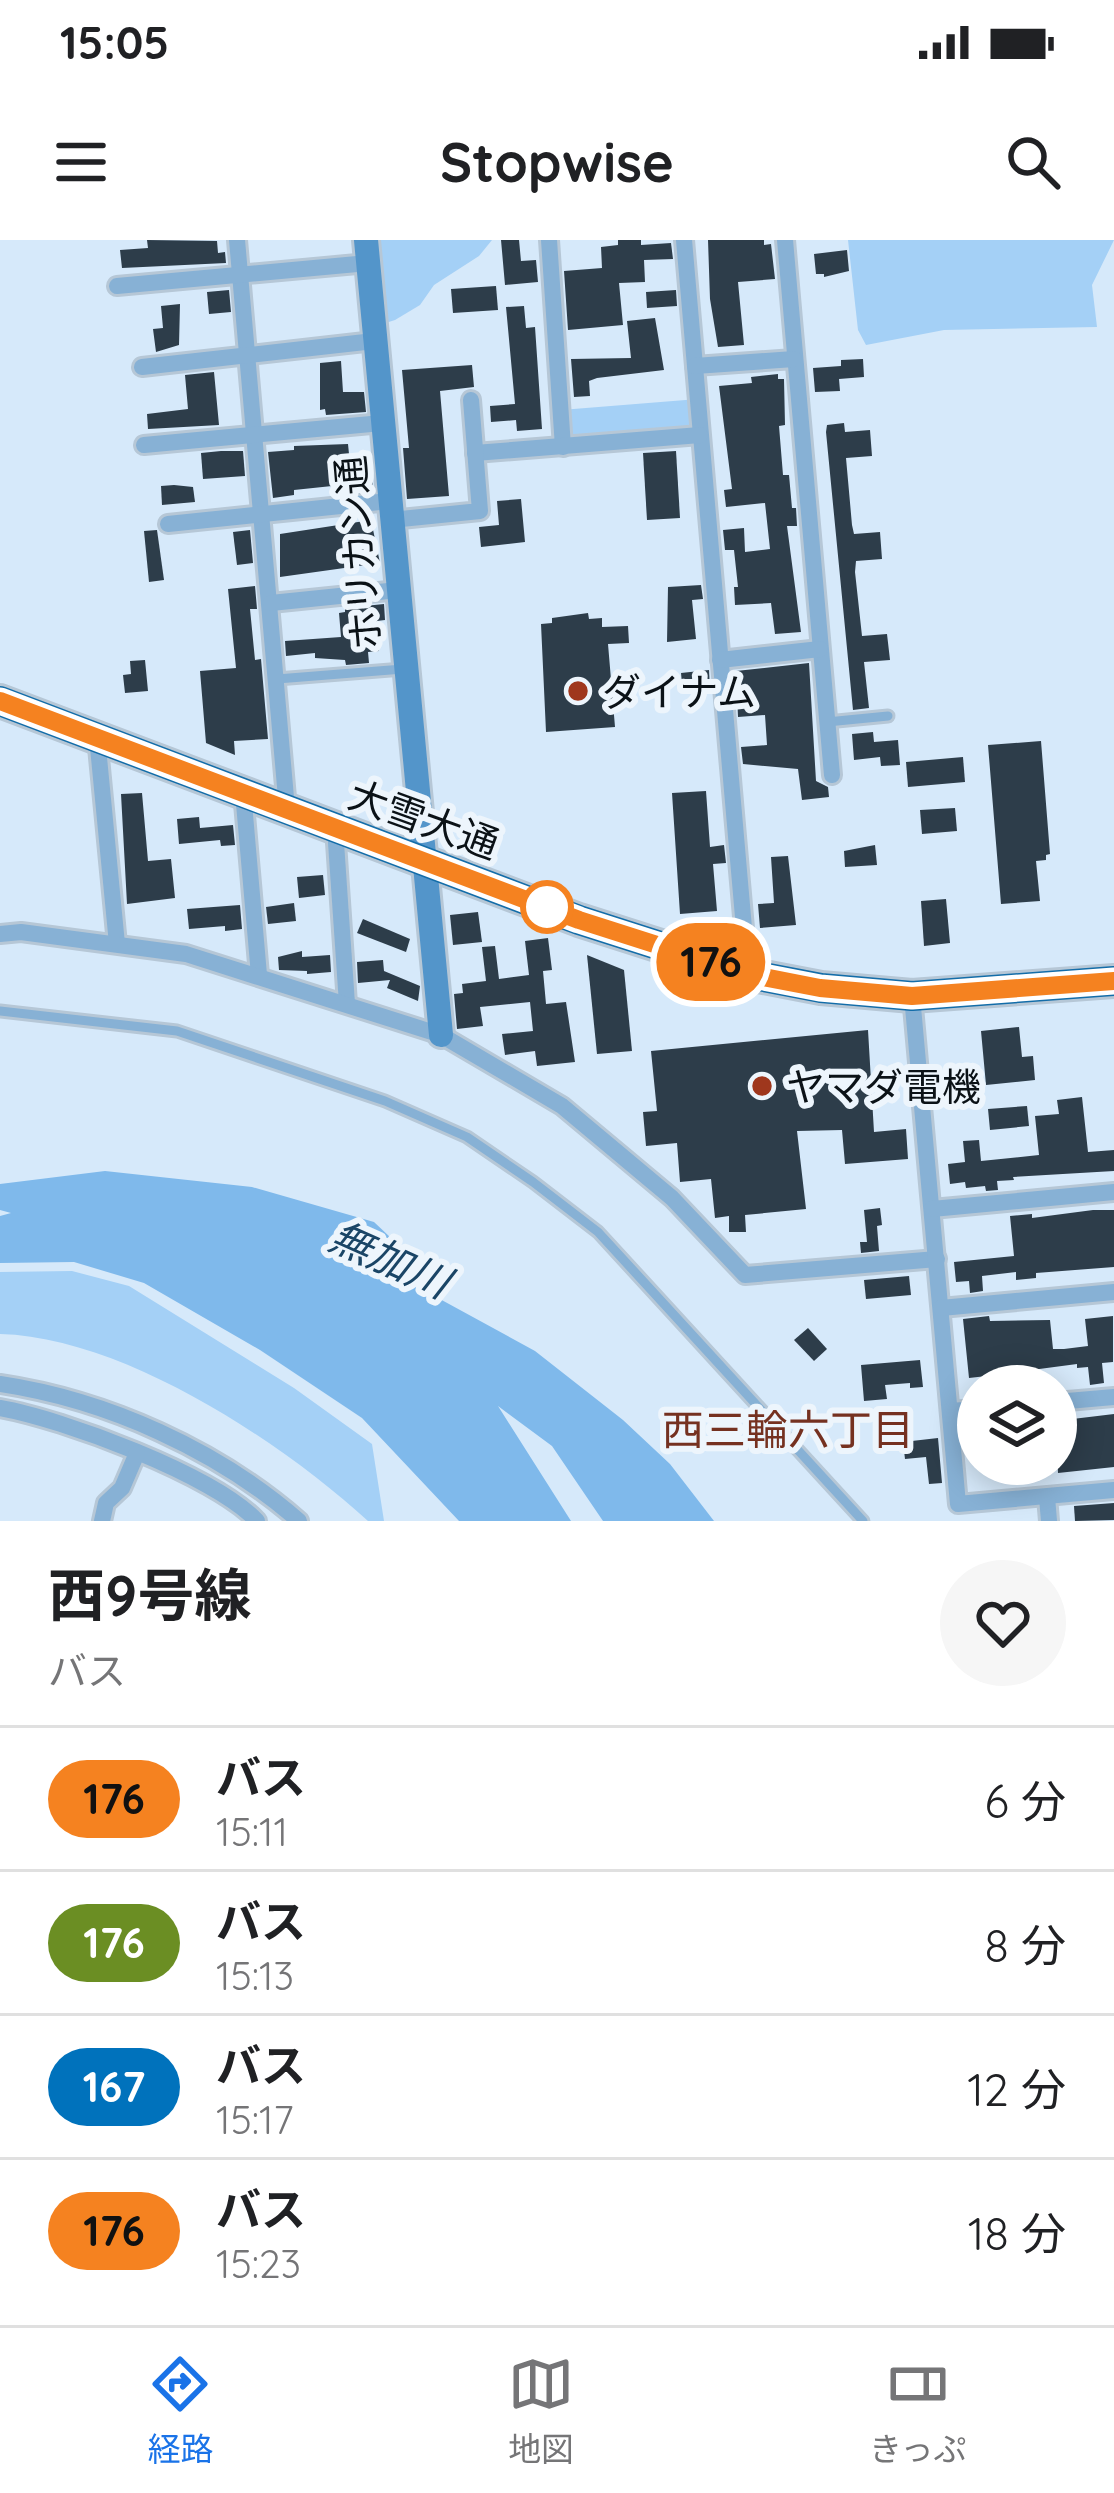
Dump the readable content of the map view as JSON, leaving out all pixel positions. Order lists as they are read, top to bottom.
{
  "streets": {
    "highway": ["大雪大通"],
    "street": ["ホリカン通"]
  },
  "crossings": [
    ["ホリカン通", "大雪大通"]
  ],
  "districts": ["西三輪六丁目"],
  "water": ["無加川"],
  "places": ["ダイナム", "ヤマダ電機"],
  "lines": ["bus line 176"],
  "page": {
    "status": "15:05",
    "header": "Stopwise",
    "on_map": "176",
    "heading": ["西9号線", "バス"],
    "list": [
      {
        "mark": "176",
        "name": "バス",
        "note": "15:11",
        "value": "6 分"
      },
      {
        "mark": "176",
        "name": "バス",
        "note": "15:13",
        "value": "8 分"
      },
      {
        "mark": "167",
        "name": "バス",
        "note": "15:17",
        "value": "12 分"
      },
      {
        "mark": "176",
        "name": "バス",
        "note": "15:23",
        "value": "18 分"
      }
    ],
    "tabs": ["経路", "地図", "きっぷ"]
  }
}
